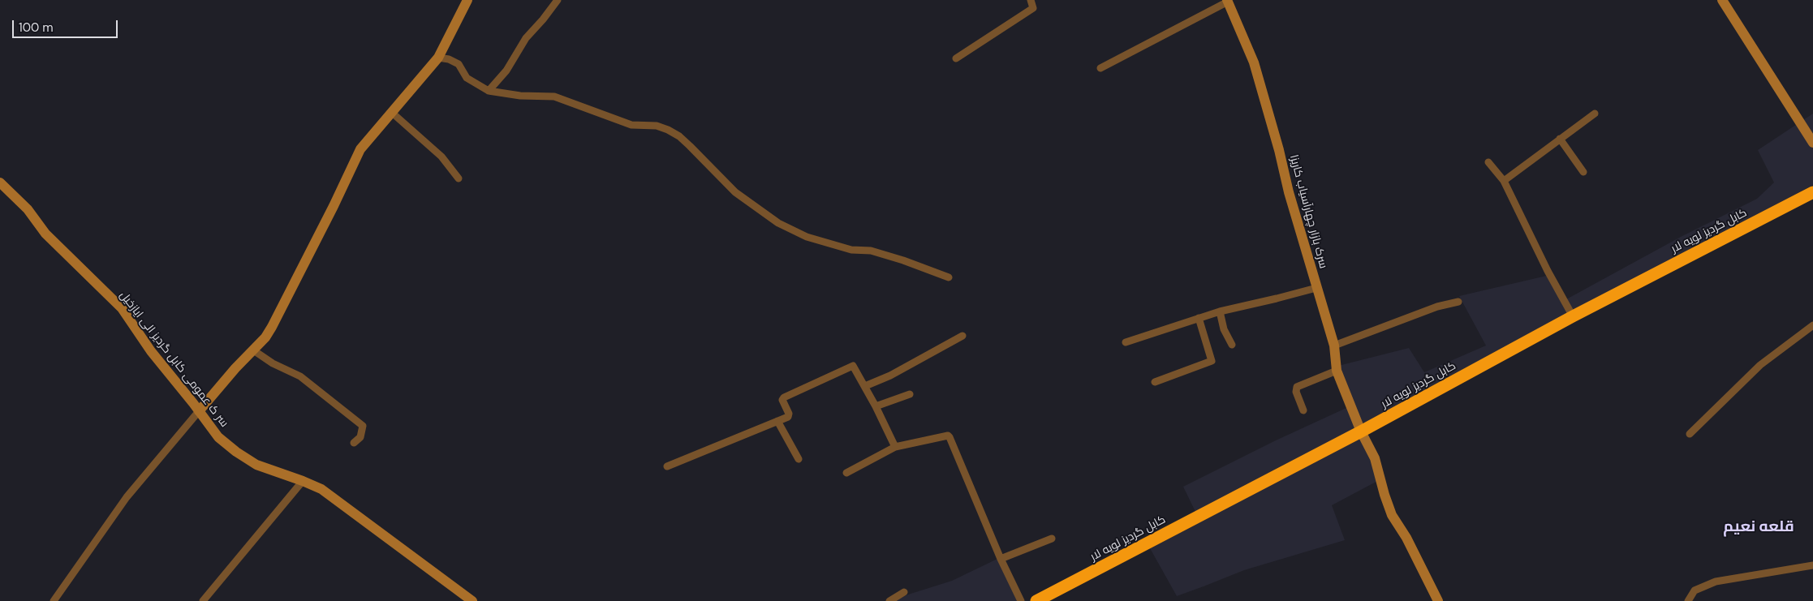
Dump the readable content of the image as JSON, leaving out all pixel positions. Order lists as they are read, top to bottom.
{
  "streets": {
    "highway": ["کابل گردیز لویه لار"],
    "street": ["سرک بازار چهارآسیاب کاریزا", "سر ک عمومی کابل گردیز الی ایازخیل"]
  },
  "crossings": [
    ["سرک بازار چهارآسیاب کاریزا", "کابل گردیز لویه لار"]
  ],
  "districts": ["قلعه نعيم"],
  "scale_bar": "100 m"
}
